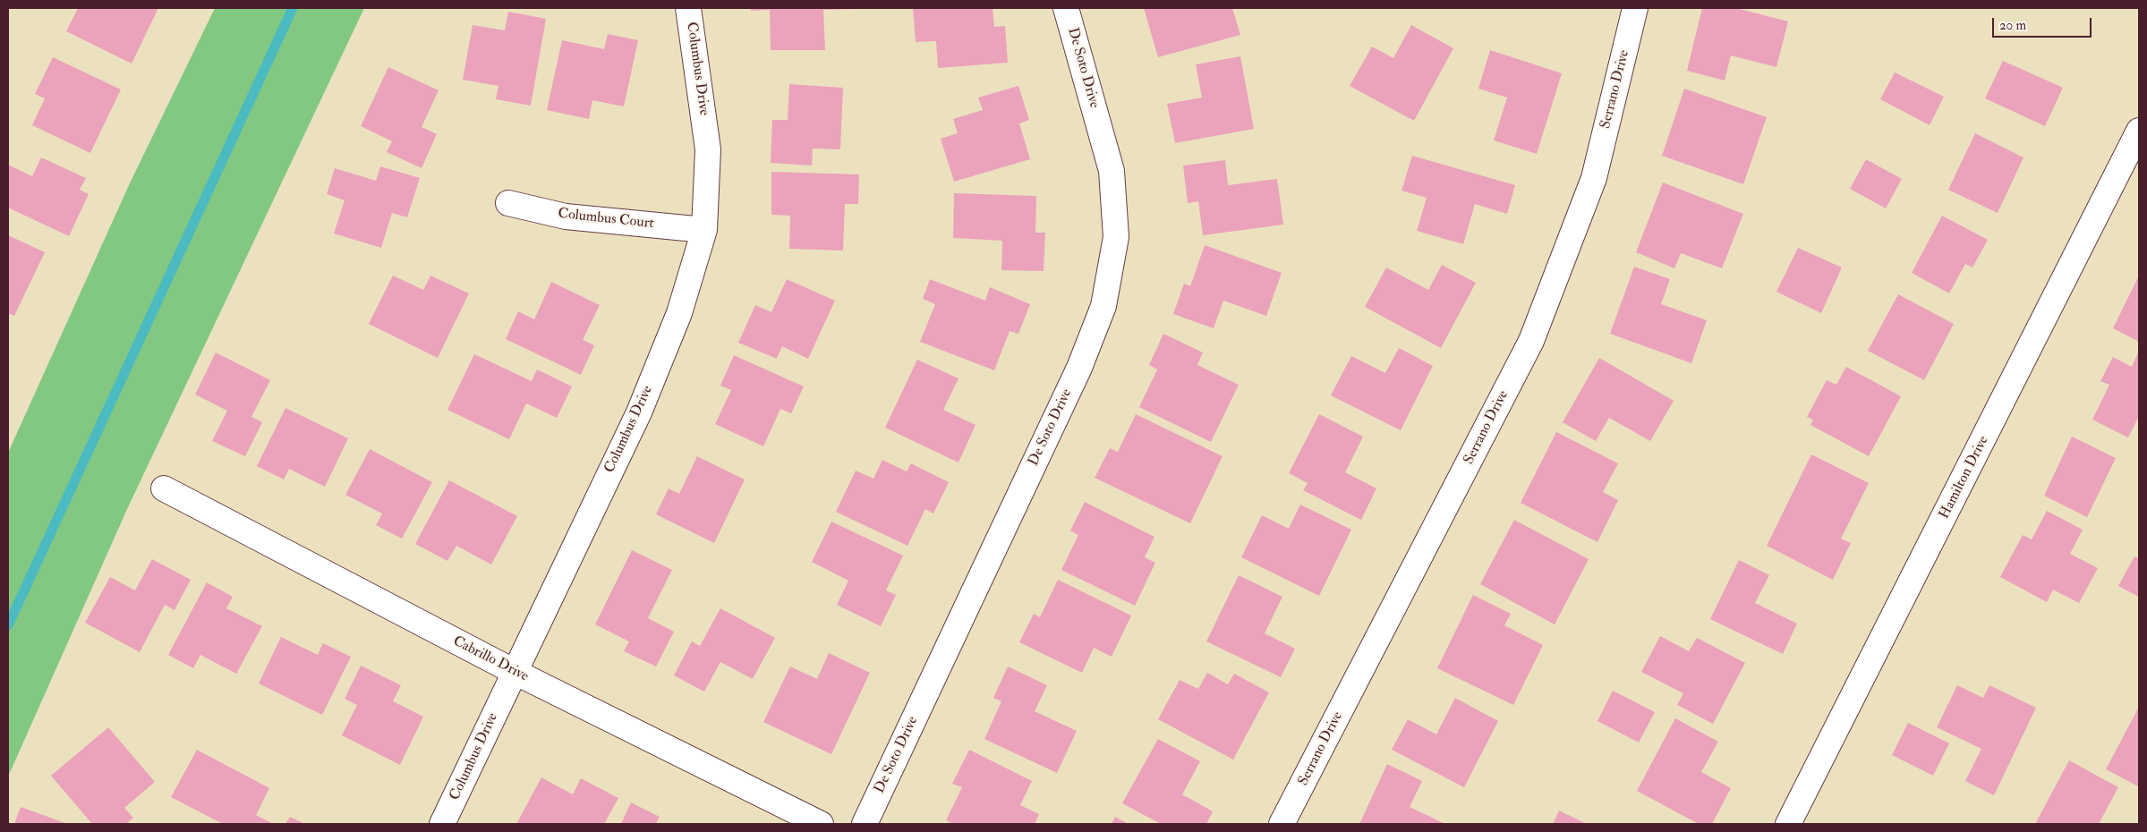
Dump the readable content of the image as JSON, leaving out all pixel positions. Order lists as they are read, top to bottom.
{
  "streets": {
    "street": [
      "De Soto Drive",
      "Columbus Drive",
      "Serrano Drive",
      "Columbus Court",
      "Hamilton Drive",
      "Cabrillo Drive"
    ]
  },
  "crossings": [
    ["Columbus Drive", "Columbus Court"],
    ["Columbus Drive", "Cabrillo Drive"]
  ],
  "scale_bar": "20 m"
}
